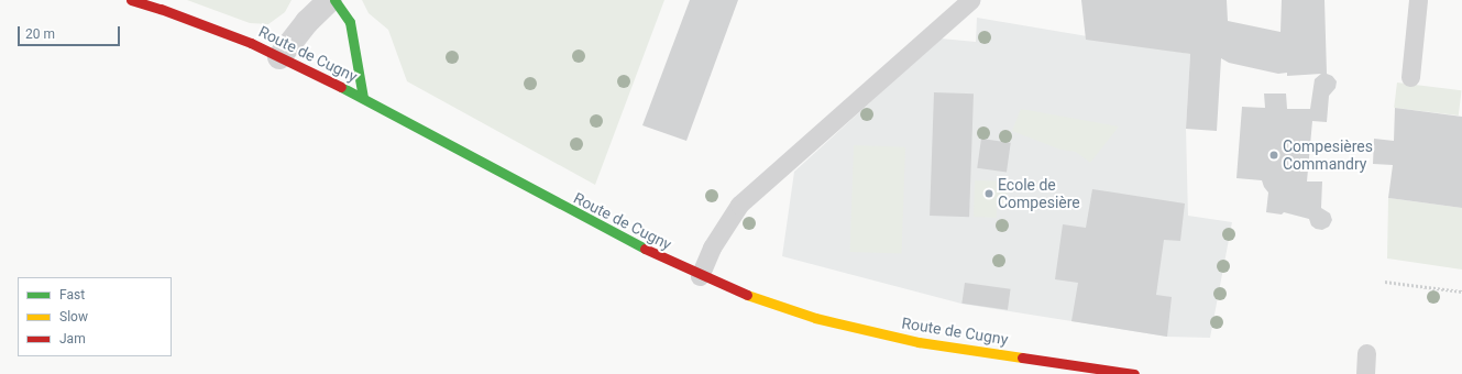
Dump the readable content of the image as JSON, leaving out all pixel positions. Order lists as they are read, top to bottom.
{
  "streets": {
    "street": ["Route de Cugny"]
  },
  "places": ["Compesières Commandry", "Ecole de Compesière"],
  "legend": ["Fast", "Slow", "Jam"],
  "scale_bar": "20 m"
}
